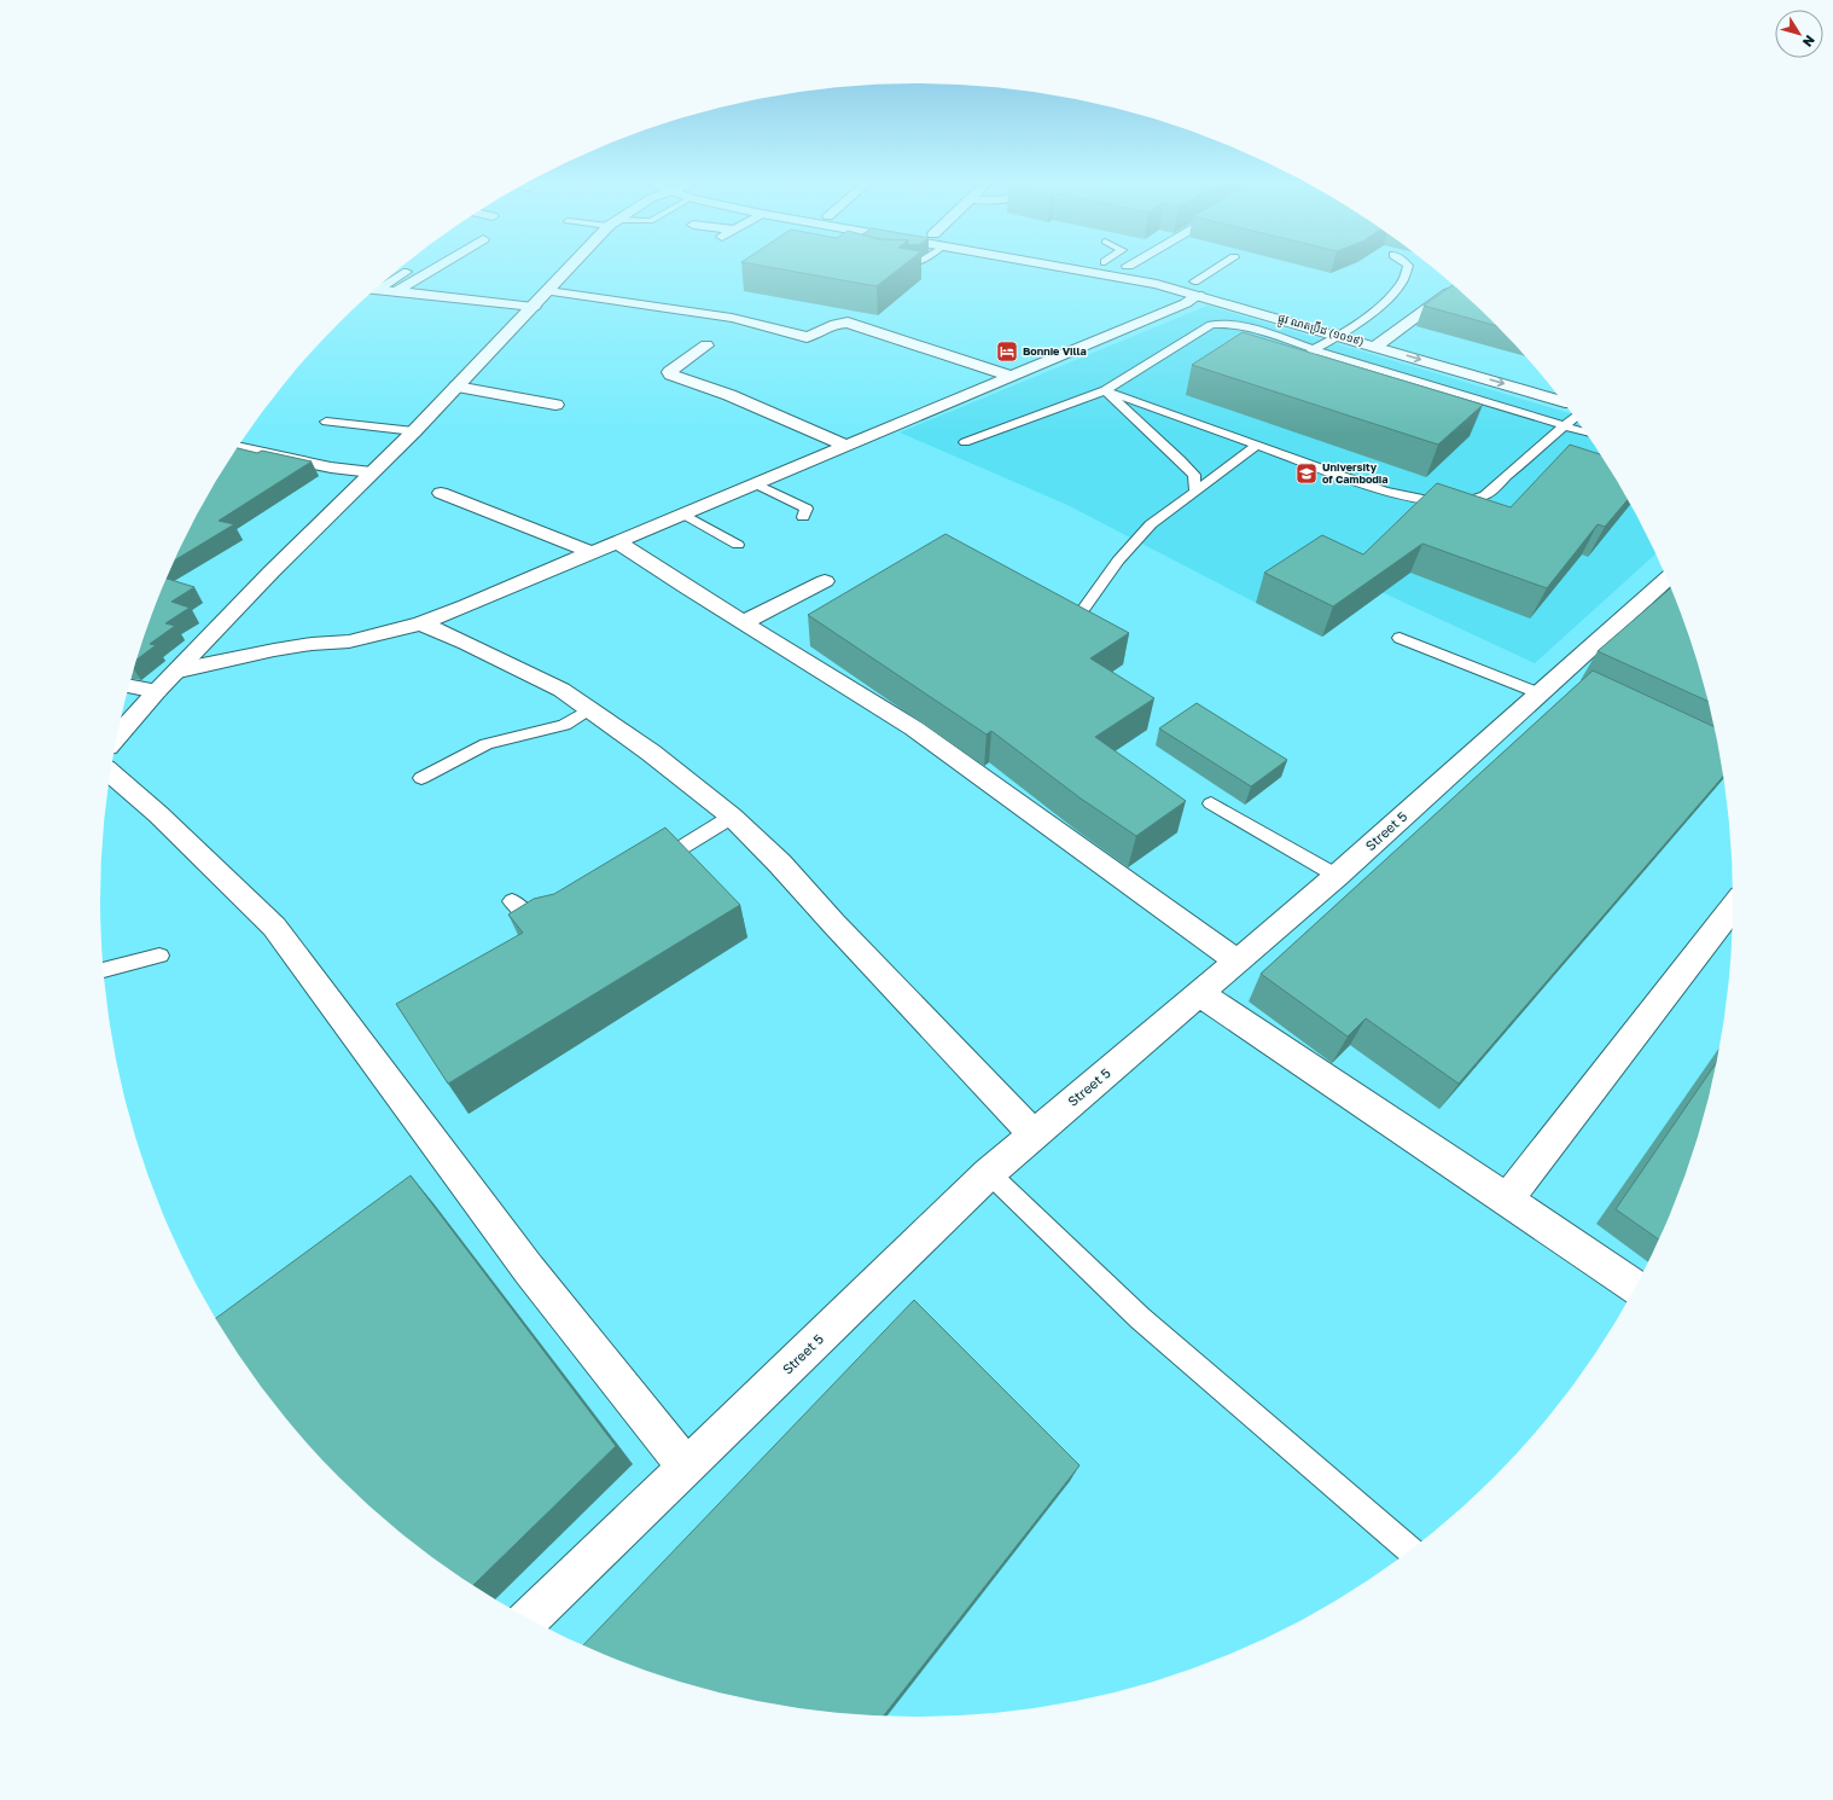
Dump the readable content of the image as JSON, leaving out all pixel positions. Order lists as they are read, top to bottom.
{
  "streets": {
    "street": ["ផ្លូវ ណតប្រ៊ីដ (១០១៩)", "Street 5"]
  },
  "places": {
    "hotel": ["Bonnie Villa"],
    "school or university": ["University of Cambodia"]
  },
  "north": "bottom right"
}
